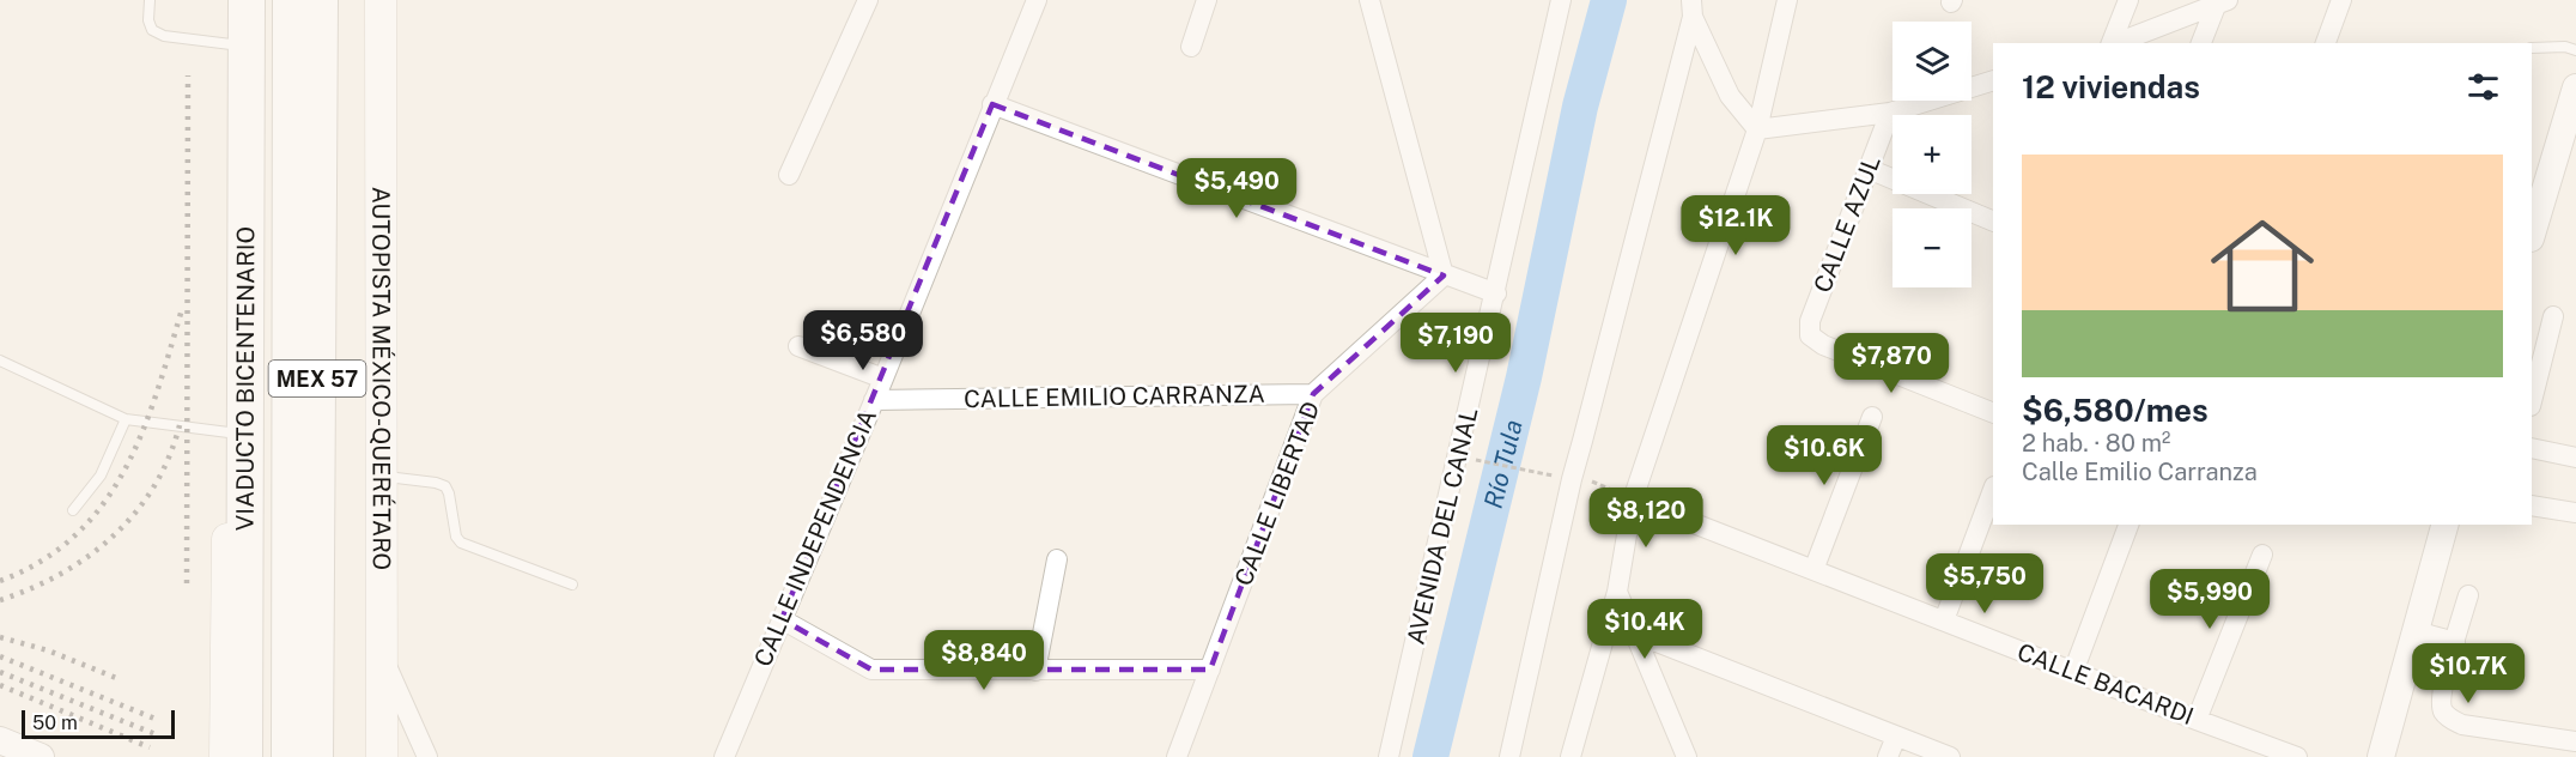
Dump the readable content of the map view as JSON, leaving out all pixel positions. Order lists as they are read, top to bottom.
{
  "streets": {
    "highway": ["VIADUCTO BICENTENARIO", "MEX 57"],
    "main road": ["AUTOPISTA MÉXICO-QUERÉTARO"],
    "street": [
      "CALLE AZUL",
      "CALLE EMILIO CARRANZA",
      "CALLE LIBERTAD",
      "AVENIDA DEL CANAL",
      "CALLE INDEPENDENCIA",
      "CALLE BACARDI"
    ]
  },
  "crossings": [
    ["CALLE EMILIO CARRANZA", "CALLE LIBERTAD"],
    ["CALLE EMILIO CARRANZA", "CALLE INDEPENDENCIA"]
  ],
  "water": ["Río Tula"],
  "scale_bar": "50 m",
  "page": {
    "map_buttons": ["+", "−"],
    "heading": "12 viviendas",
    "list": [
      {
        "name": "$6,580/mes",
        "note": "2 hab. · 80 m² · Calle Emilio Carranza"
      }
    ],
    "price": [
      "$5,490",
      "$12.1K",
      "$6,580",
      "$7,190",
      "$7,870",
      "$10.6K",
      "$8,120",
      "$5,750",
      "$5,990",
      "$10.4K",
      "$8,840",
      "$10.7K"
    ],
    "scale": "50 m"
  }
}
